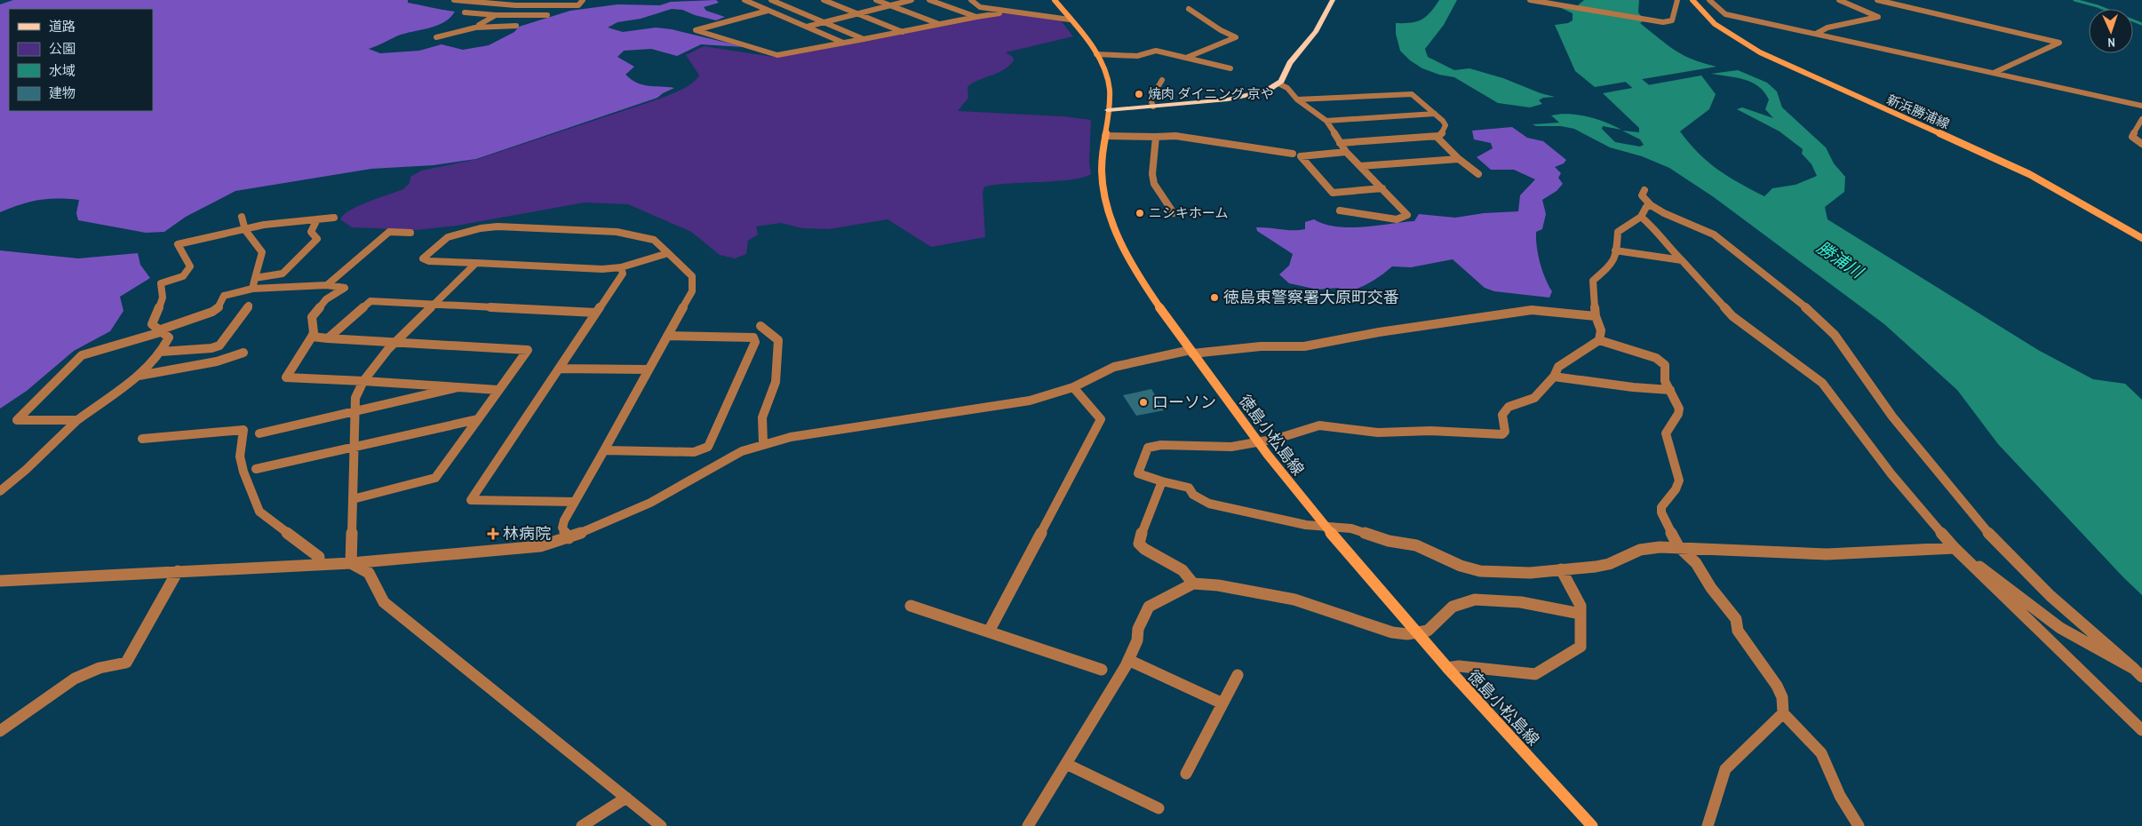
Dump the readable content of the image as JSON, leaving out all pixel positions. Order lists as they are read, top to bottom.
{
  "streets": {
    "main road": ["新浜勝浦線", "徳島小松島線"]
  },
  "water": ["勝浦川"],
  "places": {
    "other": [
      "焼肉 ダイニング 京や",
      "ニシキホーム",
      "徳島東警察署大原町交番",
      "ローソン"
    ],
    "health": ["林病院"]
  },
  "legend": [
    "道路",
    "公園",
    "水域",
    "建物"
  ],
  "north": "bottom"
}
